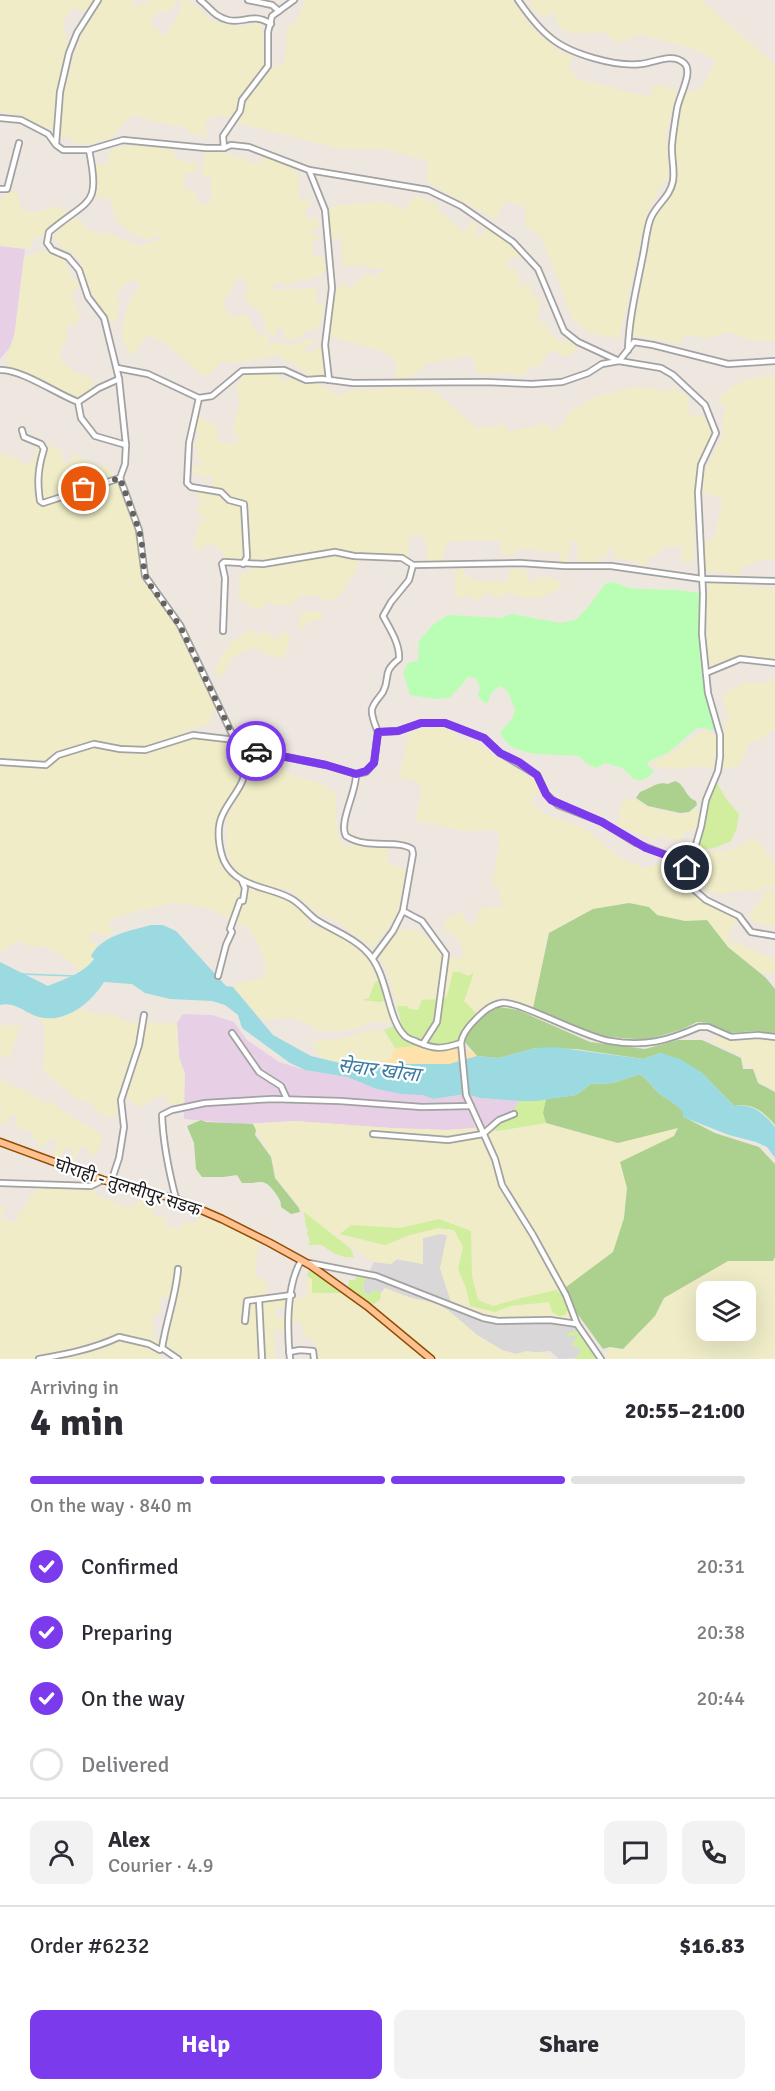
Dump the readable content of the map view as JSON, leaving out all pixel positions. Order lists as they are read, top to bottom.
{
  "streets": {
    "main road": ["घोराही - तुलसीपुर सडक"]
  },
  "water": ["सेवार खोला"],
  "page": {
    "heading": ["4 min", "Arriving in", "20:55–21:00"],
    "panel": [
      "Alex",
      "Courier · 4.9",
      "Order #6232",
      "$16.83"
    ],
    "bar": "On the way · 840 m",
    "list": [
      ["Confirmed", "20:31"],
      ["Preparing", "20:38"],
      ["On the way", "20:44"],
      "Delivered"
    ],
    "buttons": ["Help", "Share"]
  }
}
